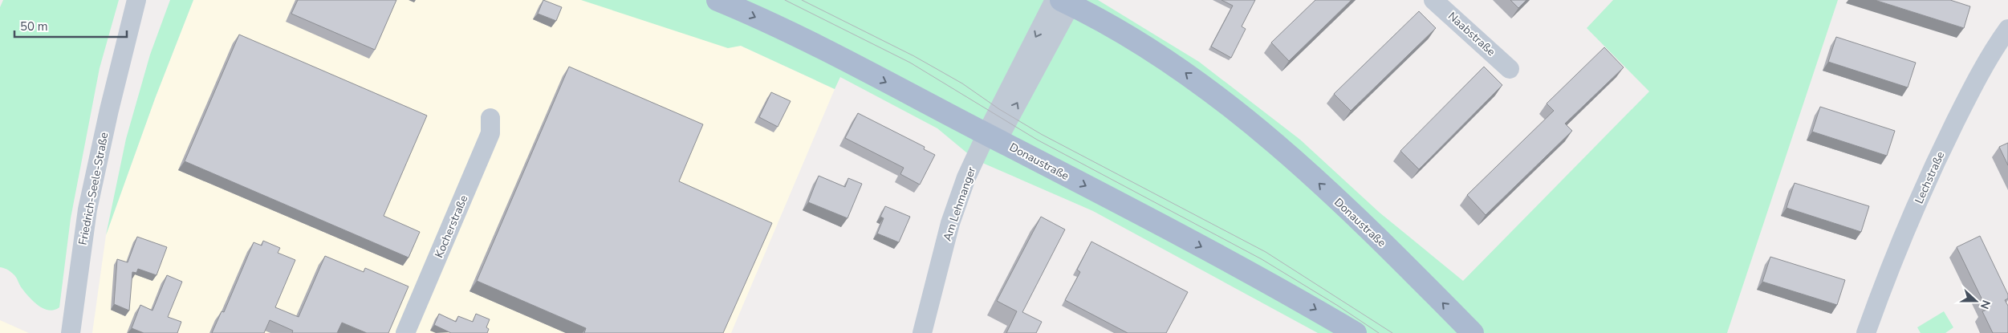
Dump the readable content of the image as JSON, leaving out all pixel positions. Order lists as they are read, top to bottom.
{
  "streets": {
    "main road": ["Donaustraße"],
    "street": [
      "Naabstraße",
      "Lechstraße",
      "Friedrich-Seele-Straße",
      "Am Lehmanger",
      "Kocherstraße"
    ]
  },
  "crossings": [
    ["Donaustraße", "Am Lehmanger"]
  ],
  "scale_bar": "50 m",
  "north": "right"
}
